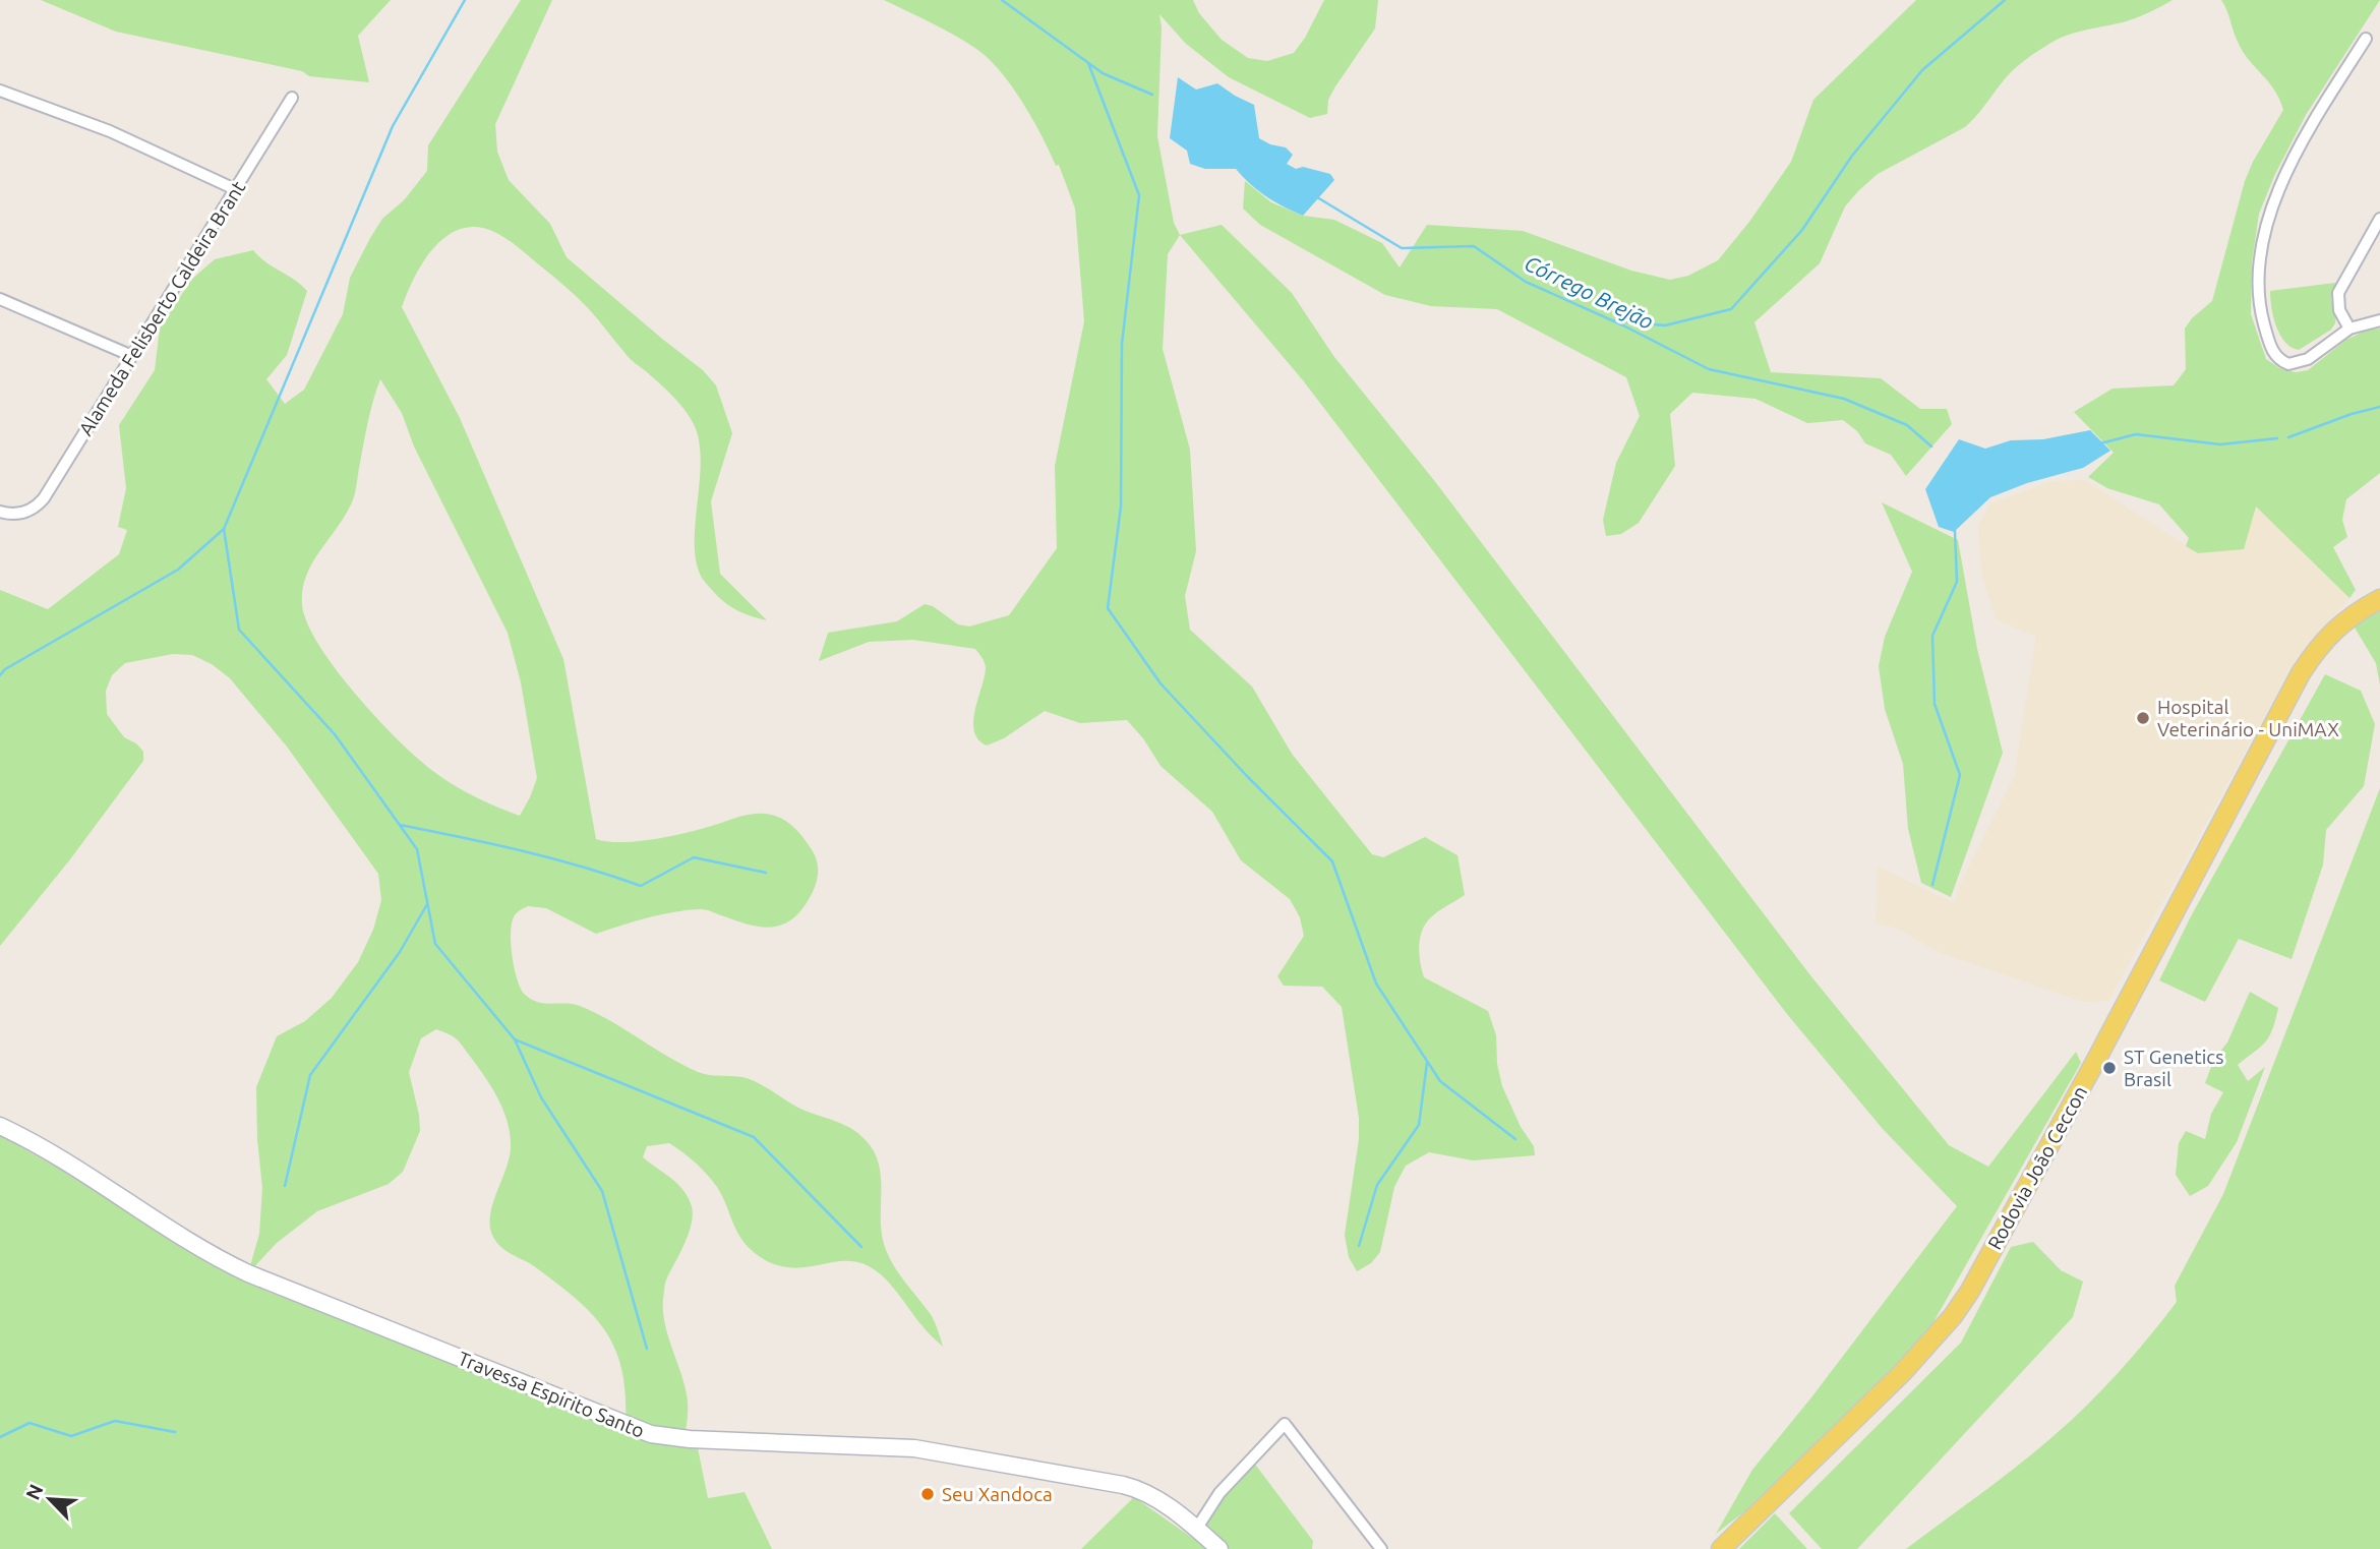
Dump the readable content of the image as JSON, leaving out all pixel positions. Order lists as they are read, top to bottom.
{
  "streets": {
    "main road": ["Rodovia João Ceccon"],
    "street": ["Alameda Felisberto Caldeira Brant", "Travessa Espirito Santo"]
  },
  "water": ["Córrego Brejão"],
  "places": ["Hospital Veterinário - UniMAX", "ST Genetics Brasil", "Seu Xandoca"],
  "north": "top left"
}
